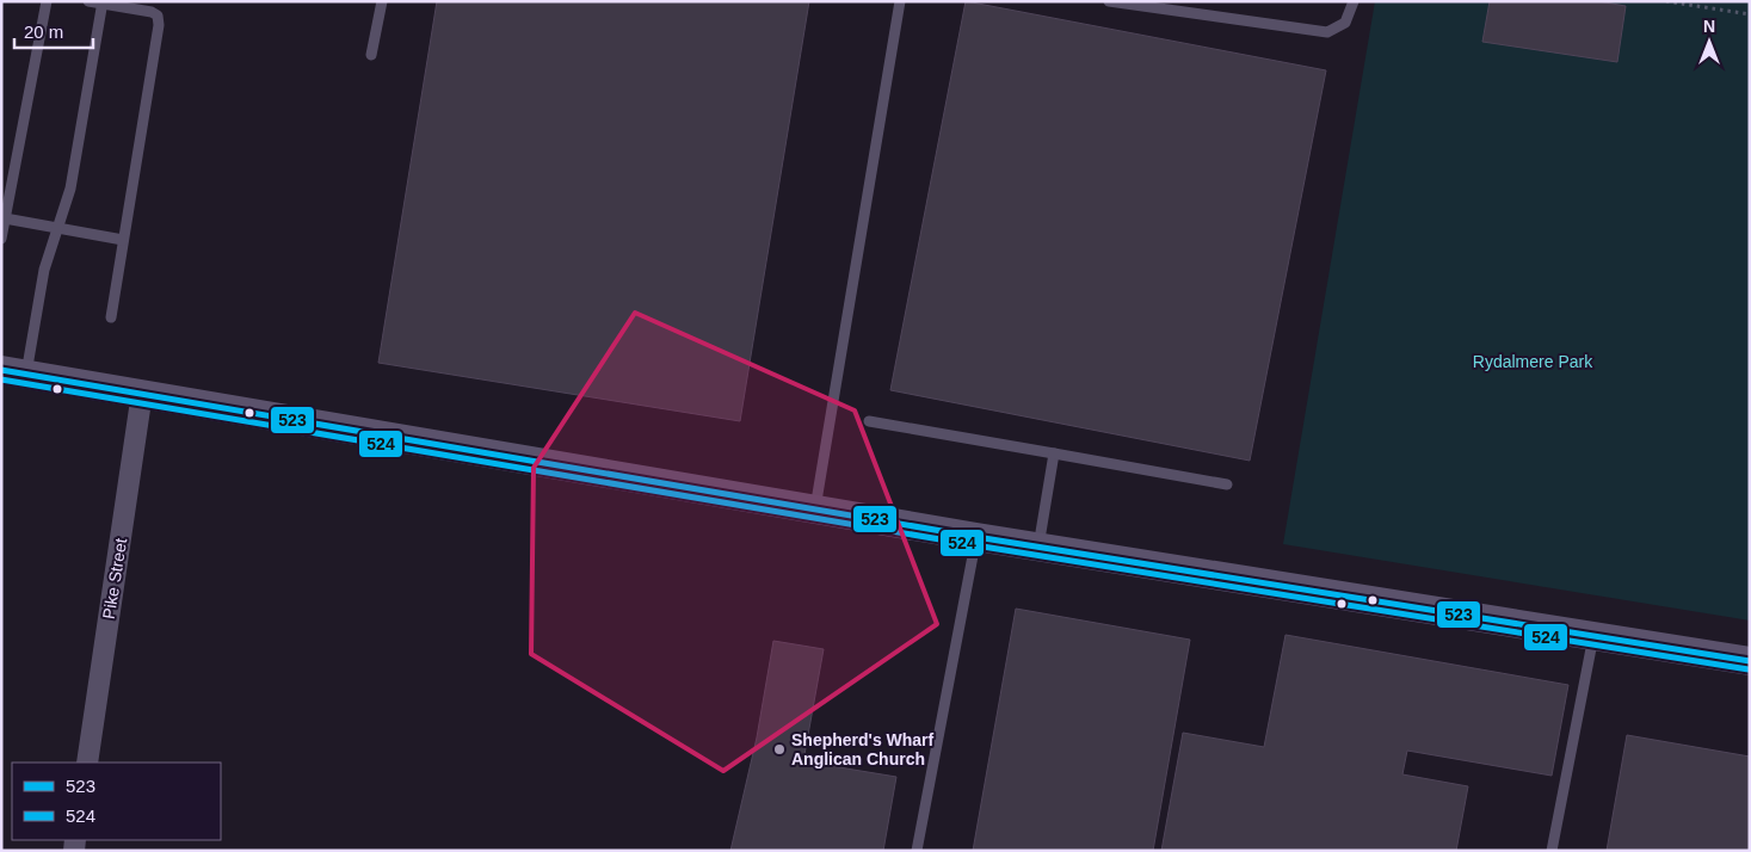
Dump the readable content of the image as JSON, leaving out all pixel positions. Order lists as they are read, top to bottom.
{
  "streets": {
    "street": ["Pike Street"]
  },
  "parks": ["Rydalmere Park"],
  "places": ["Shepherd's Wharf Anglican Church"],
  "lines": ["transit line 523", "transit line 524"],
  "legend": ["523", "524"],
  "scale_bar": "20 m",
  "north": "top"
}
